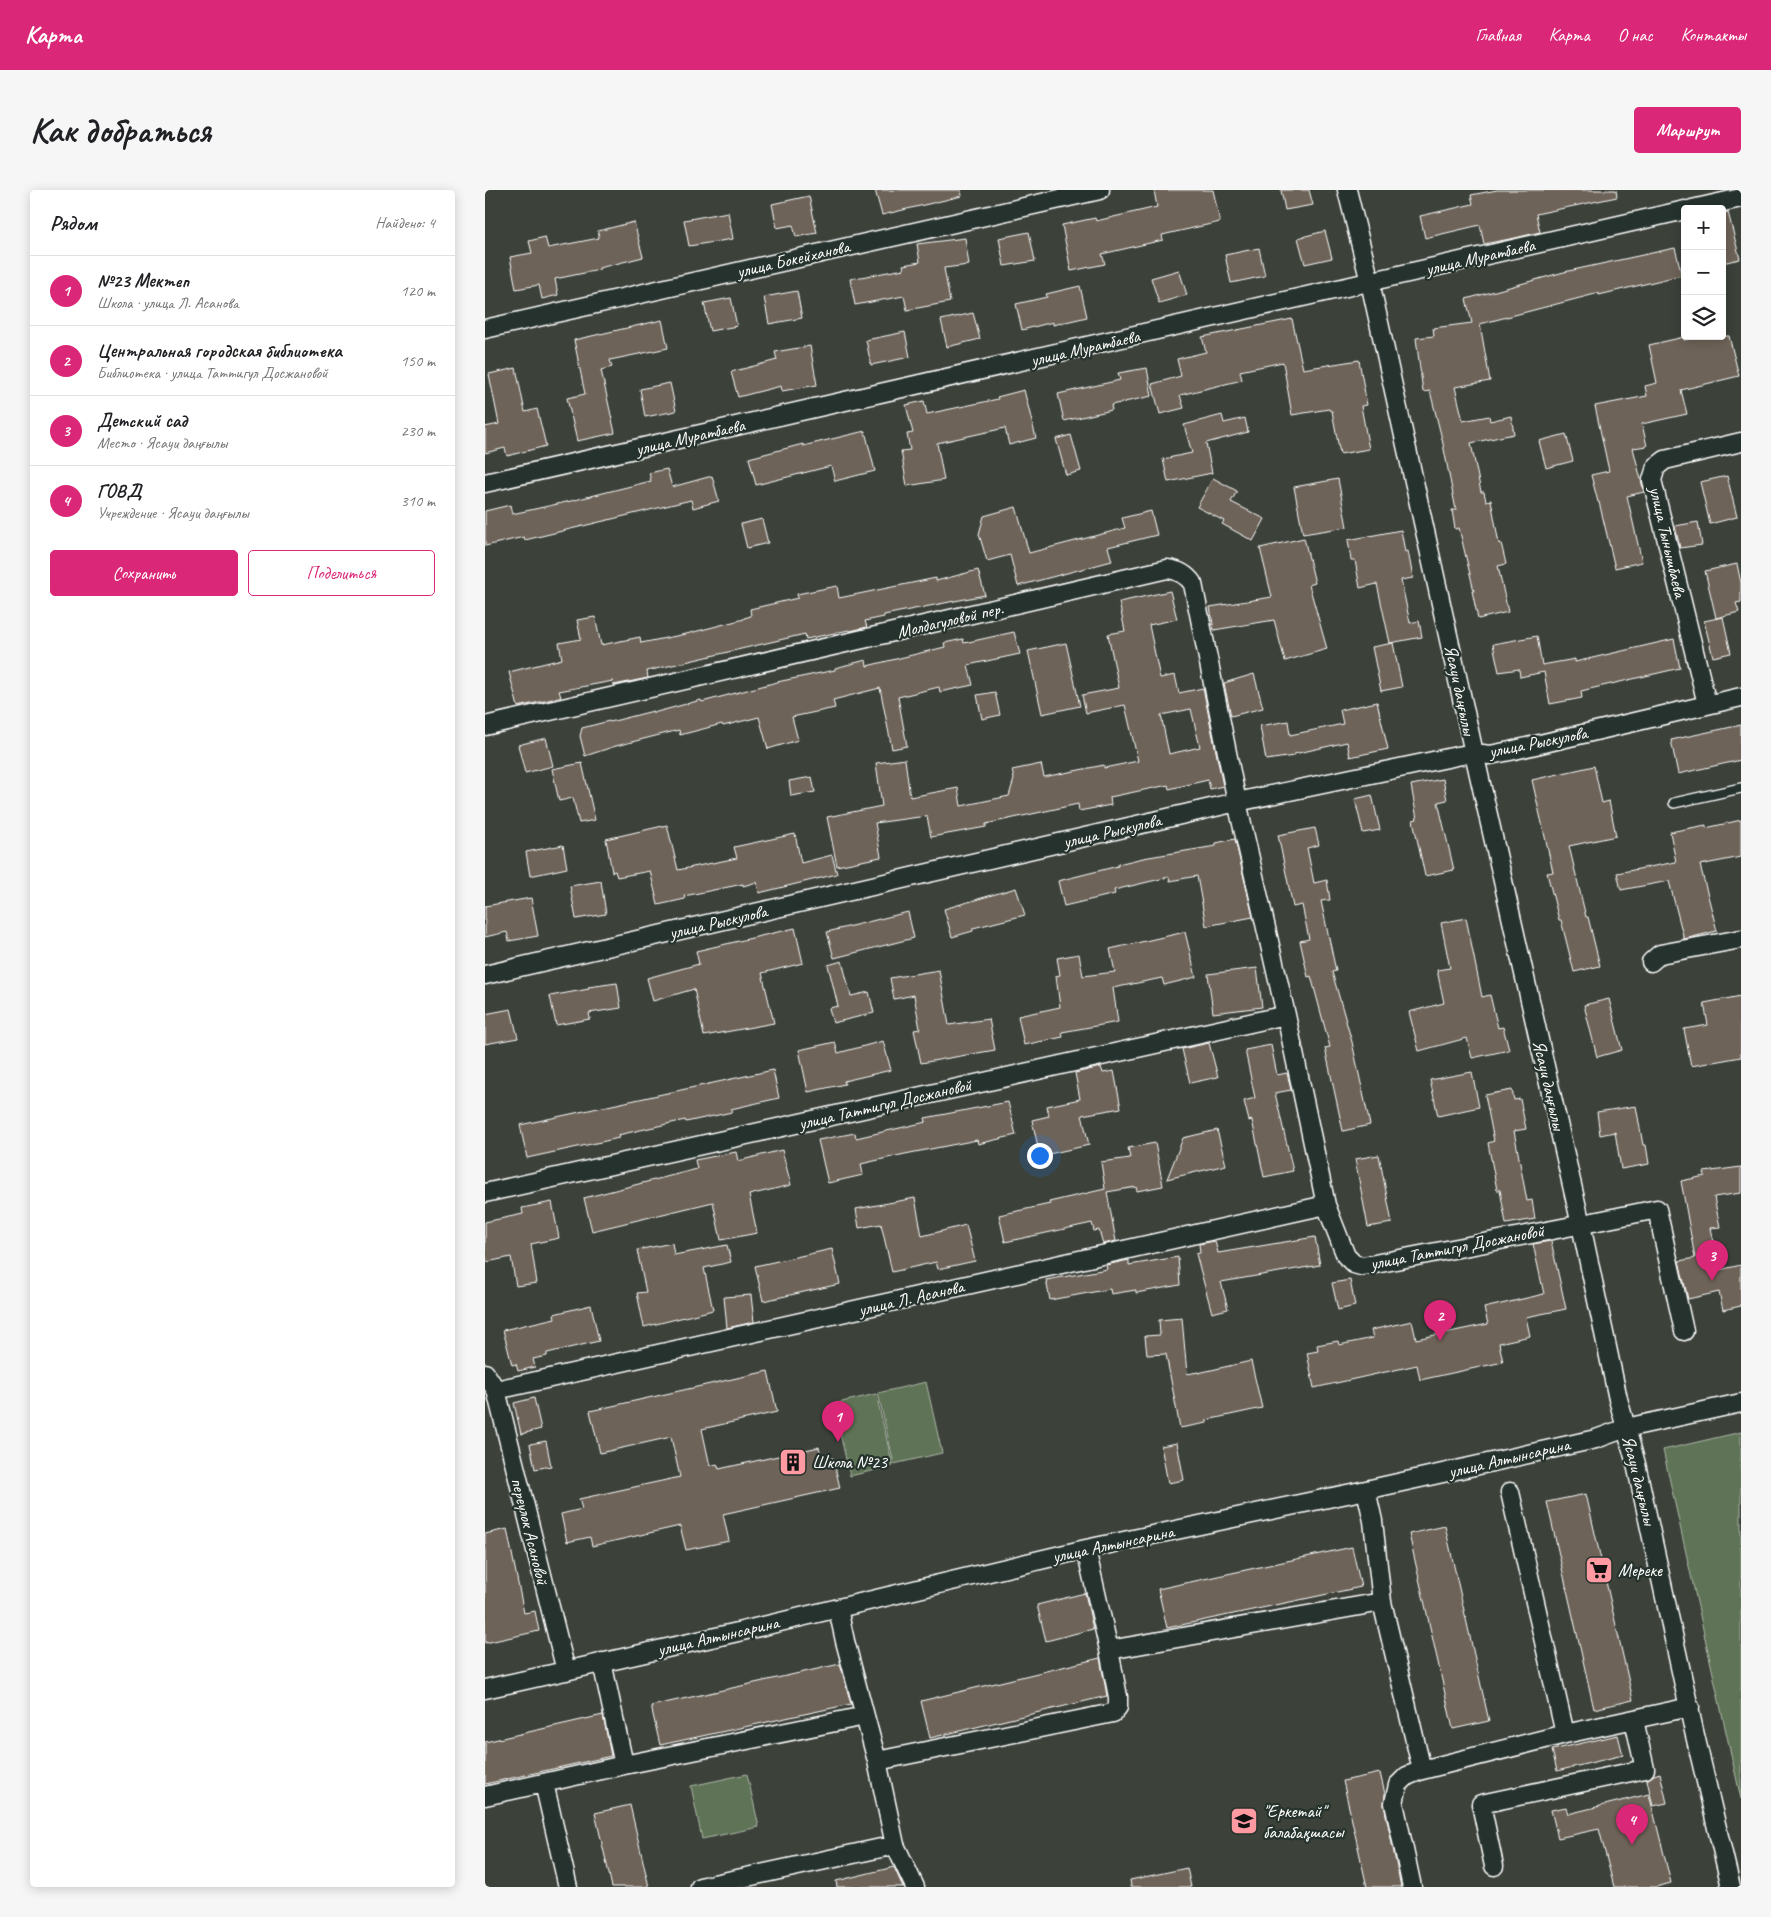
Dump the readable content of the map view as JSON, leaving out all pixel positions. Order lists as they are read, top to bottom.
{
  "streets": {
    "street": [
      "улица Муратбаева",
      "улица Бокейханова",
      "улица Тынышбаева",
      "Молдагуловой пер.",
      "Ясауи даңғылы",
      "улица Рыскулова",
      "улица Таттигул Досжановой",
      "улица Л. Асанова",
      "улица Алтынсарина",
      "переулок Асановой"
    ]
  },
  "crossings": [
    ["улица Муратбаева", "Ясауи даңғылы"],
    ["улица Тынышбаева", "улица Рыскулова"],
    ["Молдагуловой пер.", "улица Рыскулова"],
    ["Молдагуловой пер.", "улица Таттигул Досжановой"],
    ["Ясауи даңғылы", "улица Рыскулова"],
    ["Ясауи даңғылы", "улица Таттигул Досжановой"],
    ["Ясауи даңғылы", "улица Алтынсарина"],
    ["улица Рыскулова", "улица Таттигул Досжановой"],
    ["улица Таттигул Досжановой", "улица Л. Асанова"],
    ["улица Л. Асанова", "переулок Асановой"],
    ["улица Алтынсарина", "переулок Асановой"]
  ],
  "places": {
    "building": ["Школа №23"],
    "supermarket": ["Мереке"],
    "school or university": ["\"Еркетай\" балабақшасы"]
  },
  "page": {
    "header": "Карта",
    "nav": [
      "Главная",
      "Карта",
      "О нас",
      "Контакты"
    ],
    "buttons": [
      "Маршрут",
      ["Сохранить", "Поделиться"]
    ],
    "title": "Как добраться",
    "heading": ["Рядом", "Найдено: 4"],
    "map_buttons": ["+", "−"],
    "list": [
      {
        "mark": "1",
        "name": "№23 Мектеп",
        "note": "Школа · улица Л. Асанова",
        "value": "120 m"
      },
      {
        "mark": "2",
        "name": "Центральная городская библиотека",
        "note": "Библиотека · улица Таттигул Досжановой",
        "value": "150 m"
      },
      {
        "mark": "3",
        "name": "Детский сад",
        "note": "Место · Ясауи даңғылы",
        "value": "230 m"
      },
      {
        "mark": "4",
        "name": "ГОВД",
        "note": "Учреждение · Ясауи даңғылы",
        "value": "310 m"
      }
    ],
    "pins": [
      "3",
      "2",
      "1",
      "4"
    ]
  }
}
